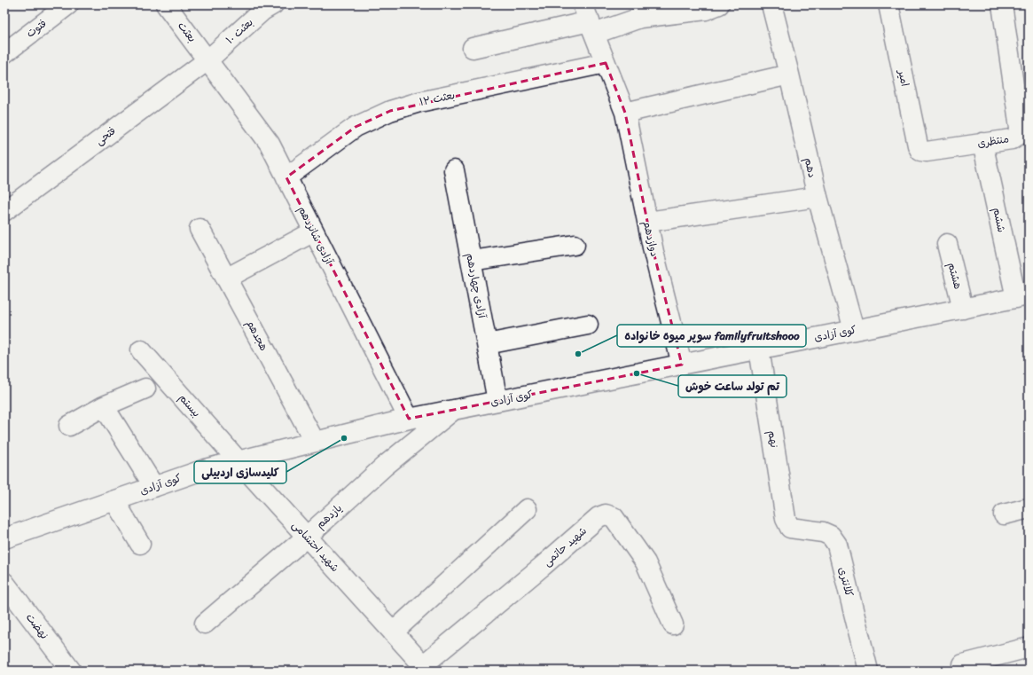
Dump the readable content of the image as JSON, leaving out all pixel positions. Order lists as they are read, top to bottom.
{
  "streets": {
    "street": [
      "فتوت",
      "بعثت ۱۰",
      "بعثت",
      "امیر",
      "بعثت ۱۲",
      "فتحی",
      "منتظری",
      "دهم",
      "ششم",
      "آزادی شانزدهم",
      "دوازدهم",
      "هشتم",
      "آزادی چهاردهم",
      "کوی آزادی",
      "هجدهم",
      "بیستم",
      "نهم",
      "یازدهم",
      "شهید احتشامی",
      "شهید حاتمی",
      "کلانتری",
      "نهضت"
    ]
  },
  "crossings": [
    ["بعثت ۱۰", "بعثت"],
    ["بعثت ۱۰", "فتحی"],
    ["بعثت ۱۰", "آزادی شانزدهم"],
    ["بعثت", "فتحی"],
    ["بعثت", "آزادی شانزدهم"],
    ["امیر", "منتظری"],
    ["بعثت ۱۲", "آزادی شانزدهم"],
    ["بعثت ۱۲", "دوازدهم"],
    ["فتحی", "آزادی شانزدهم"],
    ["منتظری", "ششم"],
    ["دهم", "کوی آزادی"],
    ["ششم", "کوی آزادی"],
    ["آزادی شانزدهم", "کوی آزادی"],
    ["دوازدهم", "کوی آزادی"],
    ["هشتم", "کوی آزادی"],
    ["آزادی چهاردهم", "کوی آزادی"],
    ["کوی آزادی", "هجدهم"],
    ["کوی آزادی", "بیستم"],
    ["کوی آزادی", "نهم"],
    ["کوی آزادی", "یازدهم"],
    ["کوی آزادی", "شهید احتشامی"],
    ["بیستم", "شهید احتشامی"],
    ["نهم", "کلانتری"],
    ["یازدهم", "شهید احتشامی"],
    ["شهید احتشامی", "شهید حاتمی"]
  ],
  "places": ["سوپر میوه خانواده familyfruitshooo", "تم تولد ساعت خوش", "کلیدسازی اردبیلی"]
}
